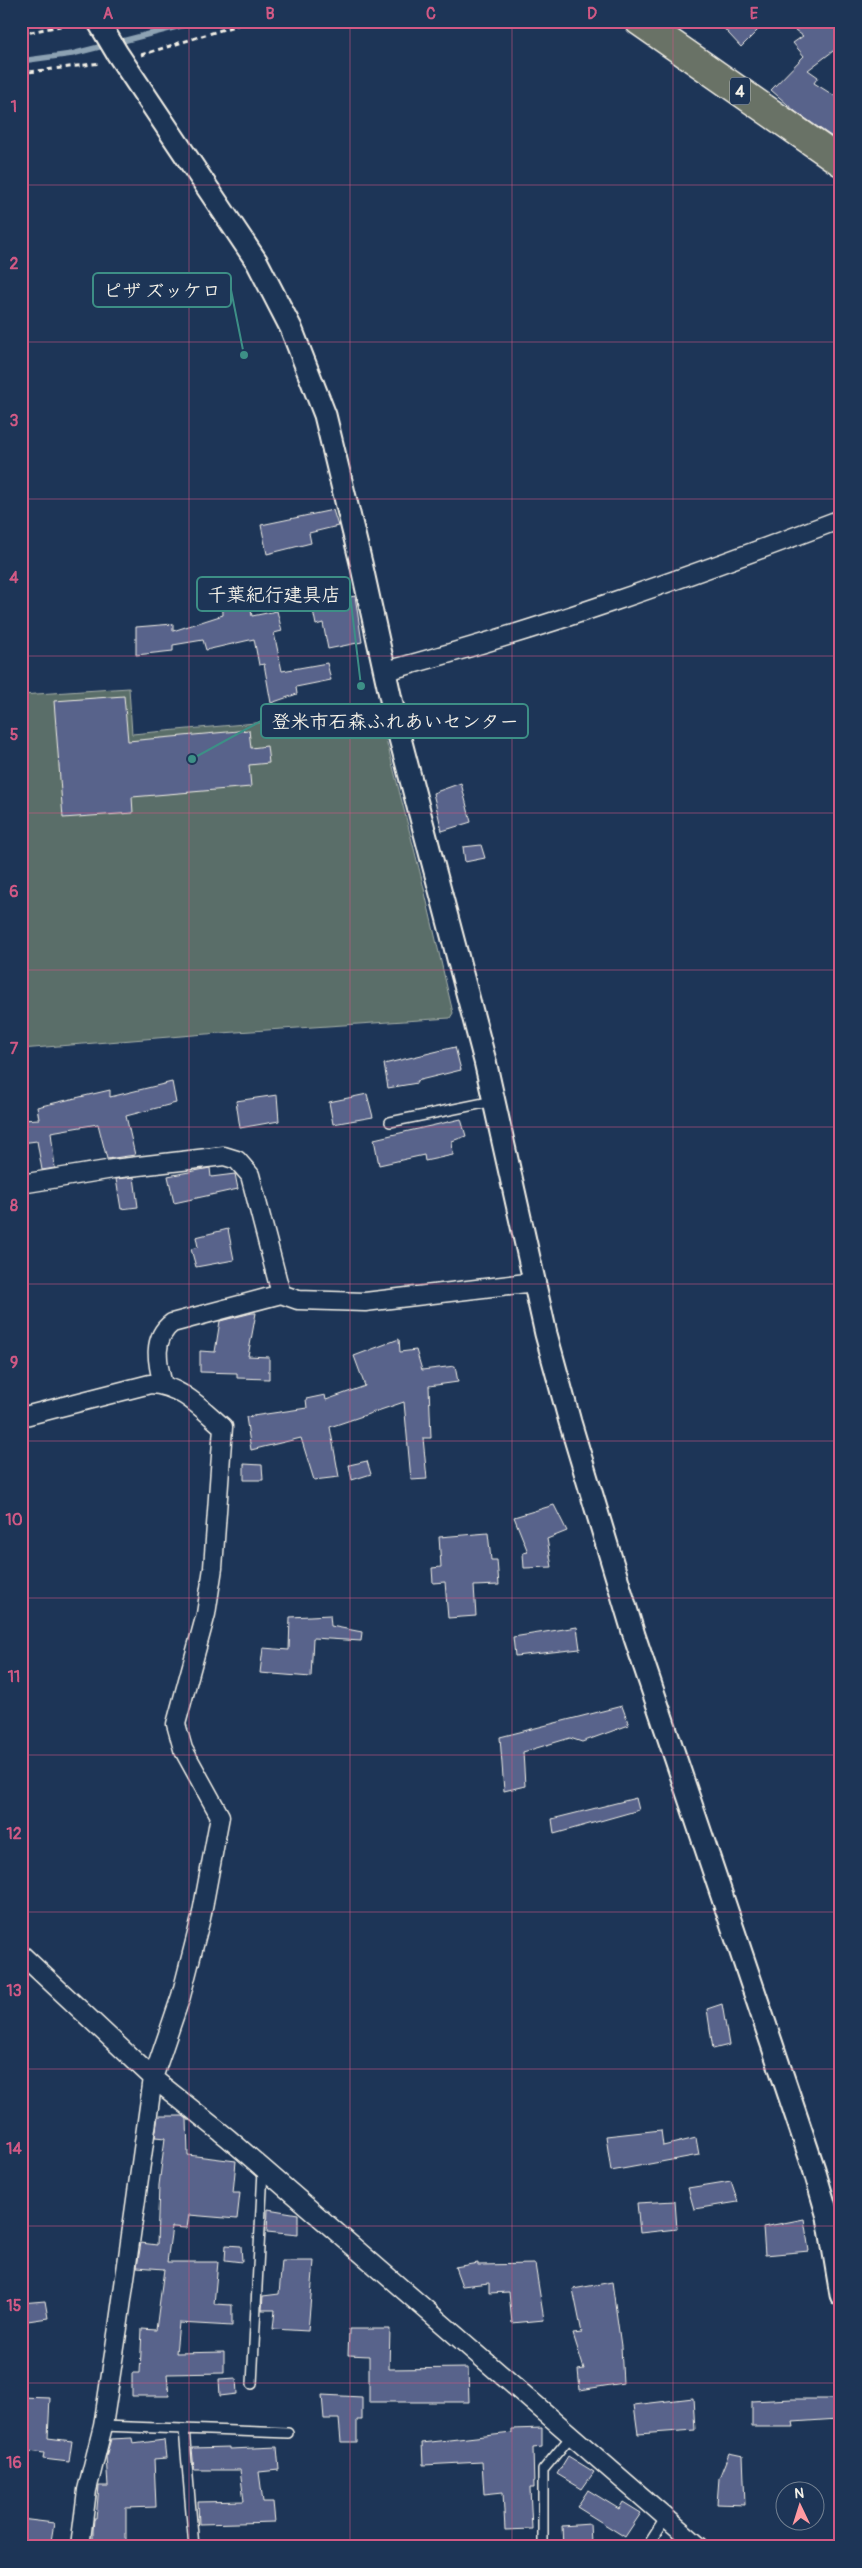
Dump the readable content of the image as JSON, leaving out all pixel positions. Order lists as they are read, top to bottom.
{
  "streets": {
    "main road": ["4"]
  },
  "places": ["ピザ ズッケロ", "千葉紀行建具店", "登米市石森ふれあいセンター"],
  "north": "top",
  "grid": {
    "columns": [
      "A",
      "B",
      "C",
      "D",
      "E"
    ],
    "rows": [
      "1",
      "2",
      "3",
      "4",
      "5",
      "6",
      "7",
      "8",
      "9",
      "10",
      "11",
      "12",
      "13",
      "14",
      "15",
      "16"
    ]
  }
}
